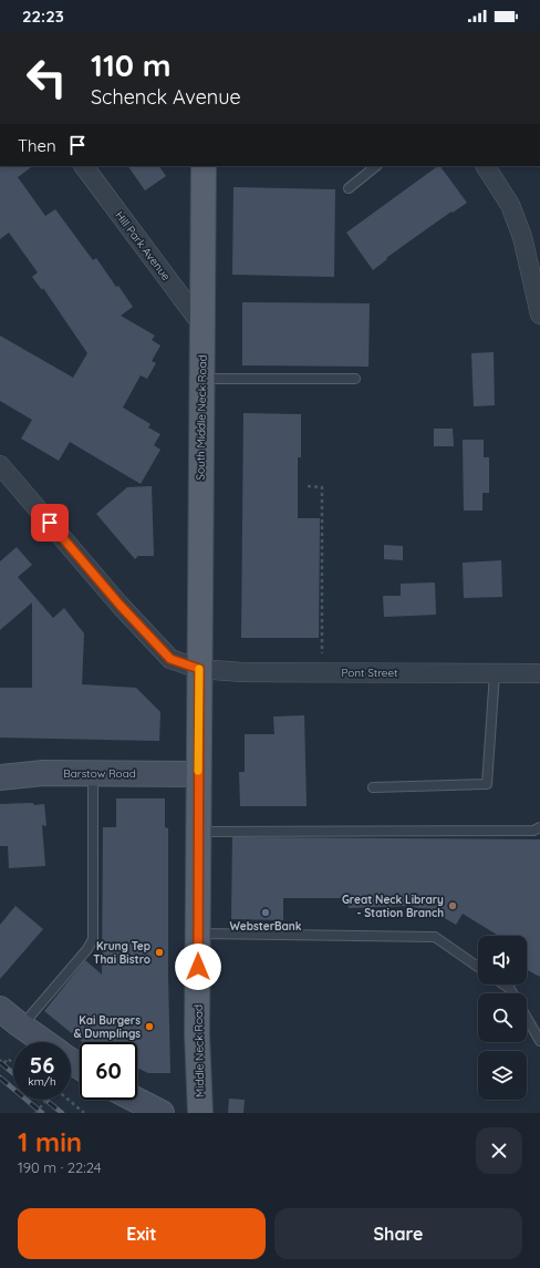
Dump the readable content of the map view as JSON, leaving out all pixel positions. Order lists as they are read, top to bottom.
{
  "streets": {
    "main road": ["South Middle Neck Road", "Middle Neck Road"],
    "street": ["Hill Park Avenue", "Pont Street", "Barstow Road"]
  },
  "crossings": [
    ["Hill Park Avenue", "South Middle Neck Road"],
    ["South Middle Neck Road", "Pont Street"],
    ["South Middle Neck Road", "Middle Neck Road"],
    ["Pont Street", "Middle Neck Road"],
    ["Barstow Road", "Middle Neck Road"]
  ],
  "places": [
    "Great Neck Library - Station Branch",
    "WebsterBank",
    "Krung Tep Thai Bistro",
    "Kai Burgers & Dumplings"
  ],
  "page": {
    "status": "22:23",
    "turn": ["110 m", "Schenck Avenue"],
    "then": "Then",
    "speed": "56 km/h",
    "limit": "60",
    "heading": ["1 min", "190 m · 22:24"],
    "buttons": ["Exit", "Share"]
  }
}
